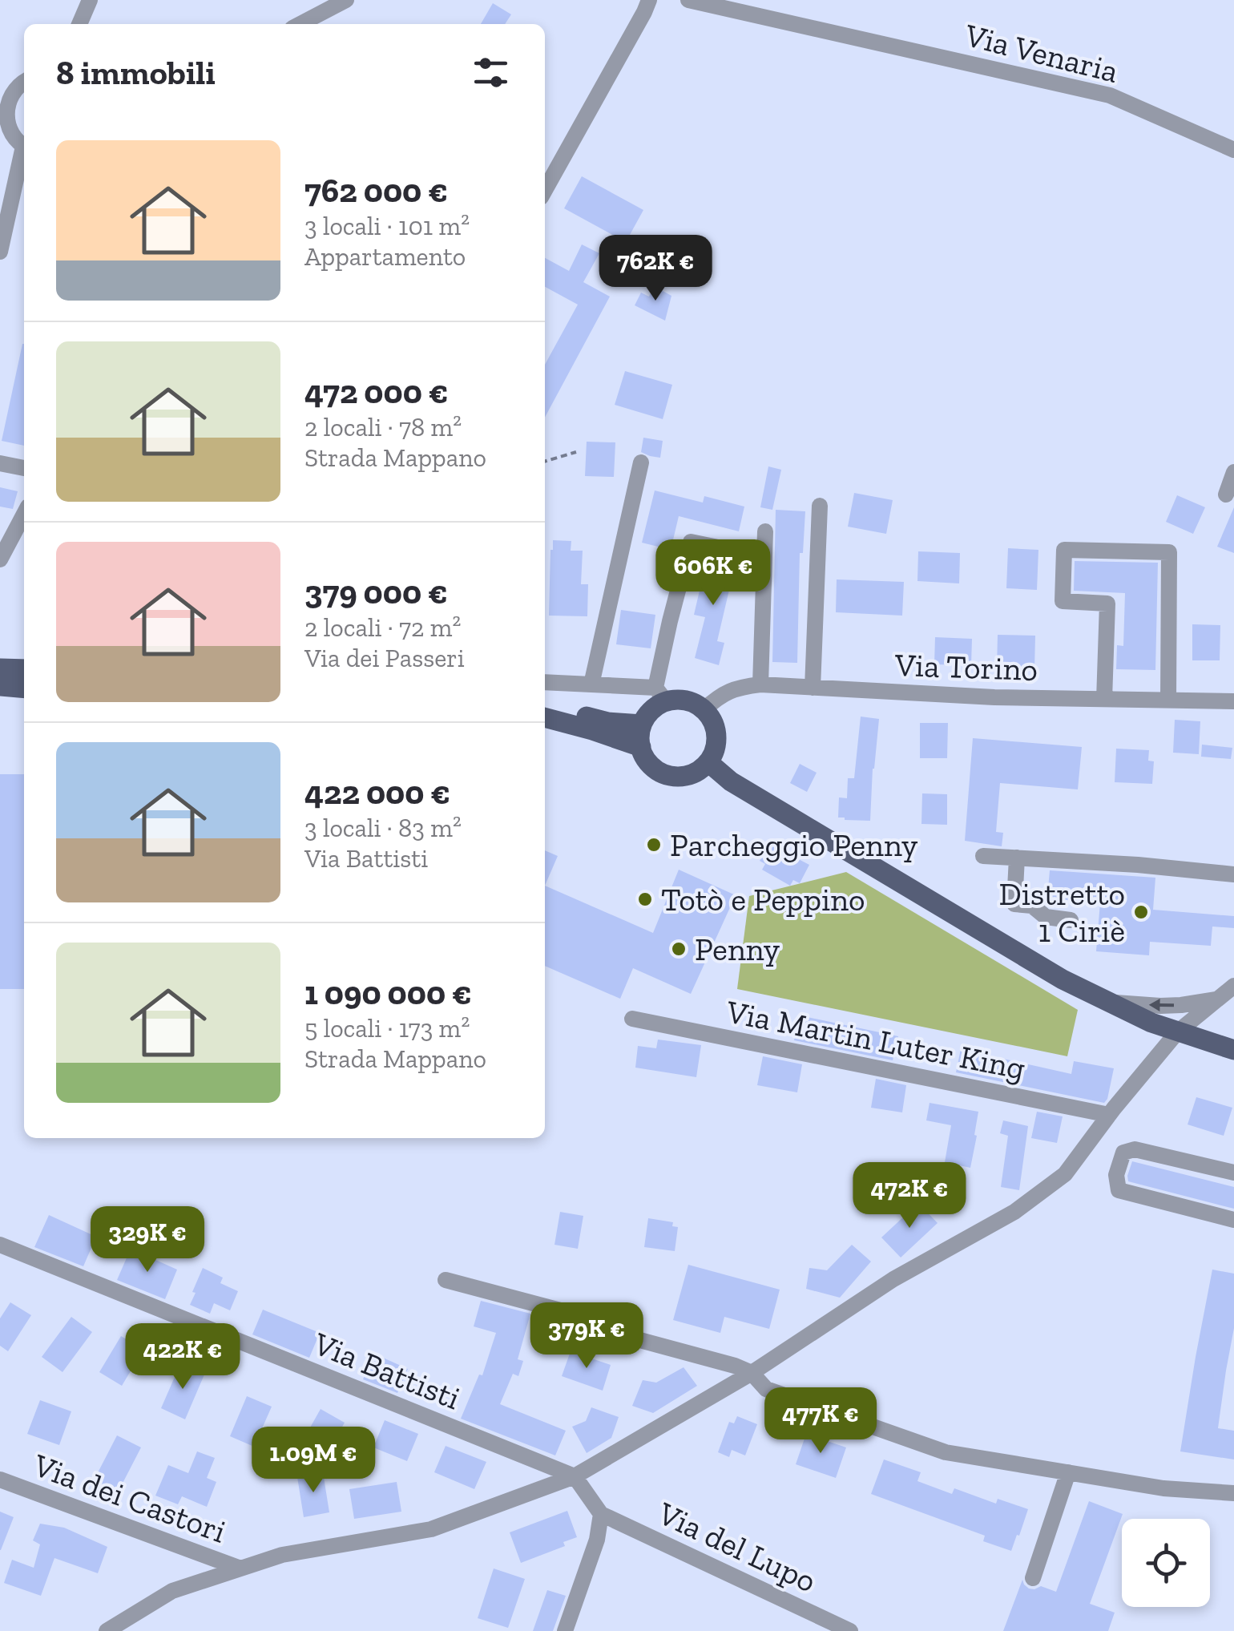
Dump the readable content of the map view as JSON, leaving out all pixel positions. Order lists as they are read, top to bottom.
{
  "streets": {
    "street": [
      "Via Venaria",
      "Via Torino",
      "Via Martin Luter King",
      "Via Battisti",
      "Via dei Castori",
      "Via del Lupo"
    ]
  },
  "crossings": [
    ["Via Battisti", "Via del Lupo"]
  ],
  "places": [
    "Parcheggio Penny",
    "Totò e Peppino",
    "Distretto 1 Ciriè",
    "Penny"
  ],
  "page": {
    "heading": "8 immobili",
    "list": [
      {
        "name": "762 000 €",
        "note": "3 locali · 101 m² · Appartamento"
      },
      {
        "name": "472 000 €",
        "note": "2 locali · 78 m² · Strada Mappano"
      },
      {
        "name": "379 000 €",
        "note": "2 locali · 72 m² · Via dei Passeri"
      },
      {
        "name": "422 000 €",
        "note": "3 locali · 83 m² · Via Battisti"
      },
      {
        "name": "1 090 000 €",
        "note": "5 locali · 173 m² · Strada Mappano"
      }
    ],
    "price": [
      "762K €",
      "606K €",
      "472K €",
      "329K €",
      "379K €",
      "422K €",
      "477K €",
      "1.09M €"
    ]
  }
}
